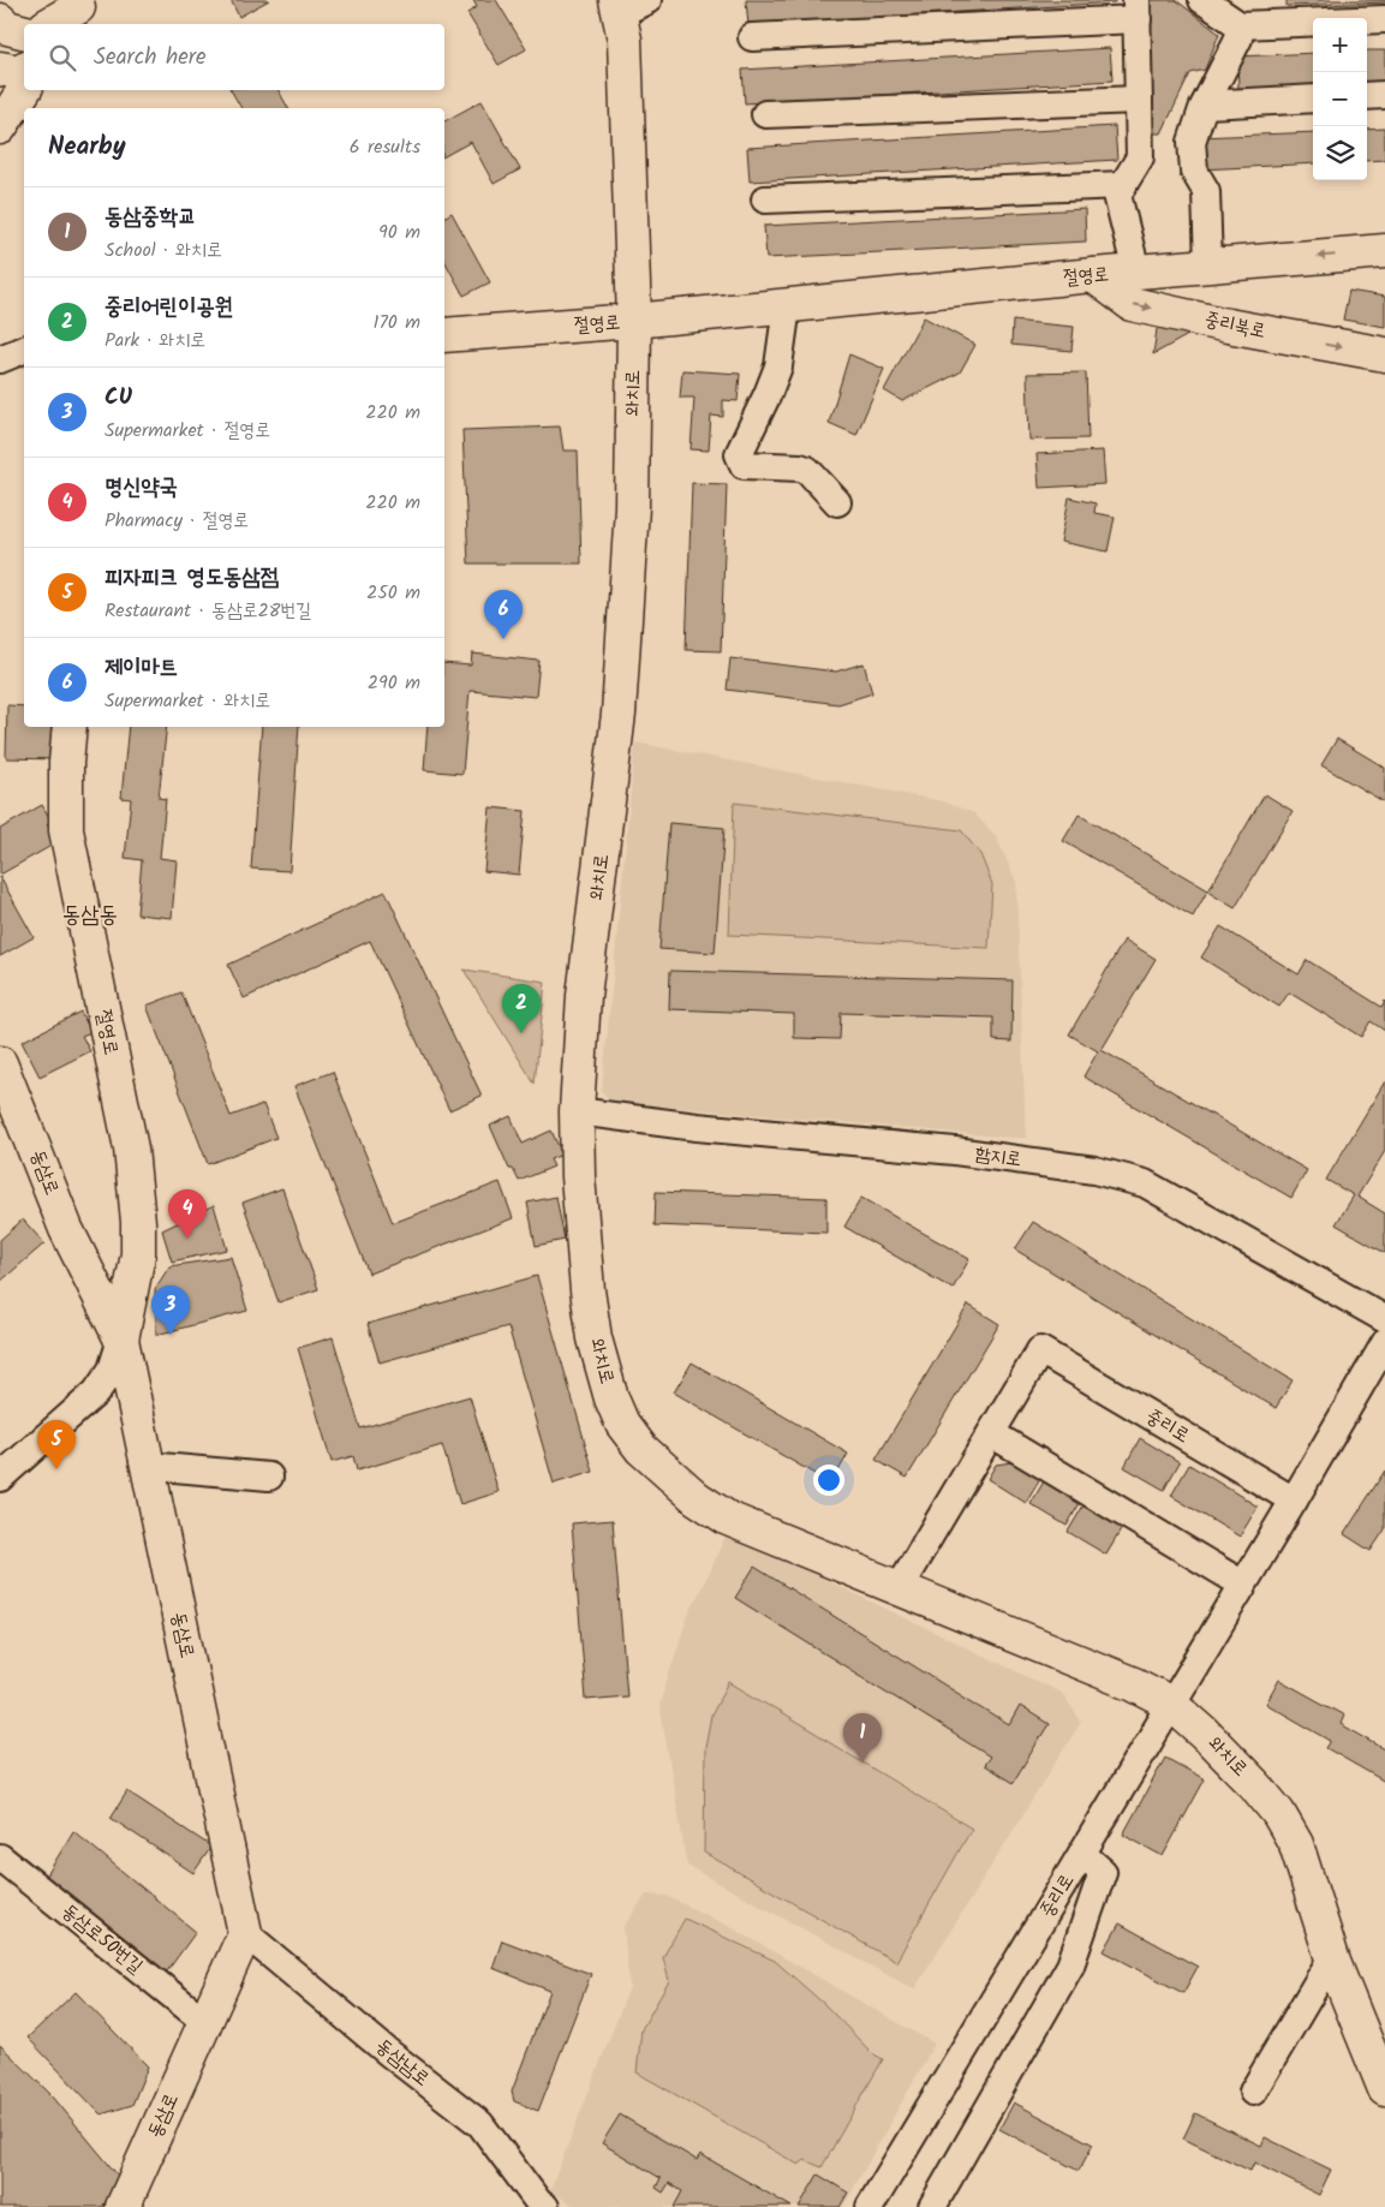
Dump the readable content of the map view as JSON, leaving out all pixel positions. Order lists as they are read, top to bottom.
{
  "streets": {
    "main road": [
      "절영로",
      "중리북로",
      "와치로",
      "동삼로"
    ],
    "street": [
      "함지로",
      "중리로",
      "동삼로50번길",
      "동삼남로"
    ]
  },
  "crossings": [
    ["절영로", "중리북로"],
    ["절영로", "와치로"],
    ["절영로", "동삼로"],
    ["와치로", "함지로"],
    ["와치로", "중리로"],
    ["동삼로", "동삼로50번길"],
    ["동삼로", "동삼남로"]
  ],
  "one_way": ["중리북로"],
  "districts": ["동삼동"],
  "page": {
    "map_buttons": ["+", "−"],
    "search": "Search here",
    "heading": ["Nearby", "6 results"],
    "list": [
      {
        "mark": "1",
        "name": "동삼중학교",
        "note": "School · 와치로",
        "value": "90 m"
      },
      {
        "mark": "2",
        "name": "중리어린이공원",
        "note": "Park · 와치로",
        "value": "170 m"
      },
      {
        "mark": "3",
        "name": "CU",
        "note": "Supermarket · 절영로",
        "value": "220 m"
      },
      {
        "mark": "4",
        "name": "명신약국",
        "note": "Pharmacy · 절영로",
        "value": "220 m"
      },
      {
        "mark": "5",
        "name": "피자피크 영도동삼점",
        "note": "Restaurant · 동삼로28번길",
        "value": "250 m"
      },
      {
        "mark": "6",
        "name": "제이마트",
        "note": "Supermarket · 와치로",
        "value": "290 m"
      }
    ],
    "pins": [
      "6",
      "2",
      "4",
      "3",
      "5",
      "1"
    ]
  }
}
